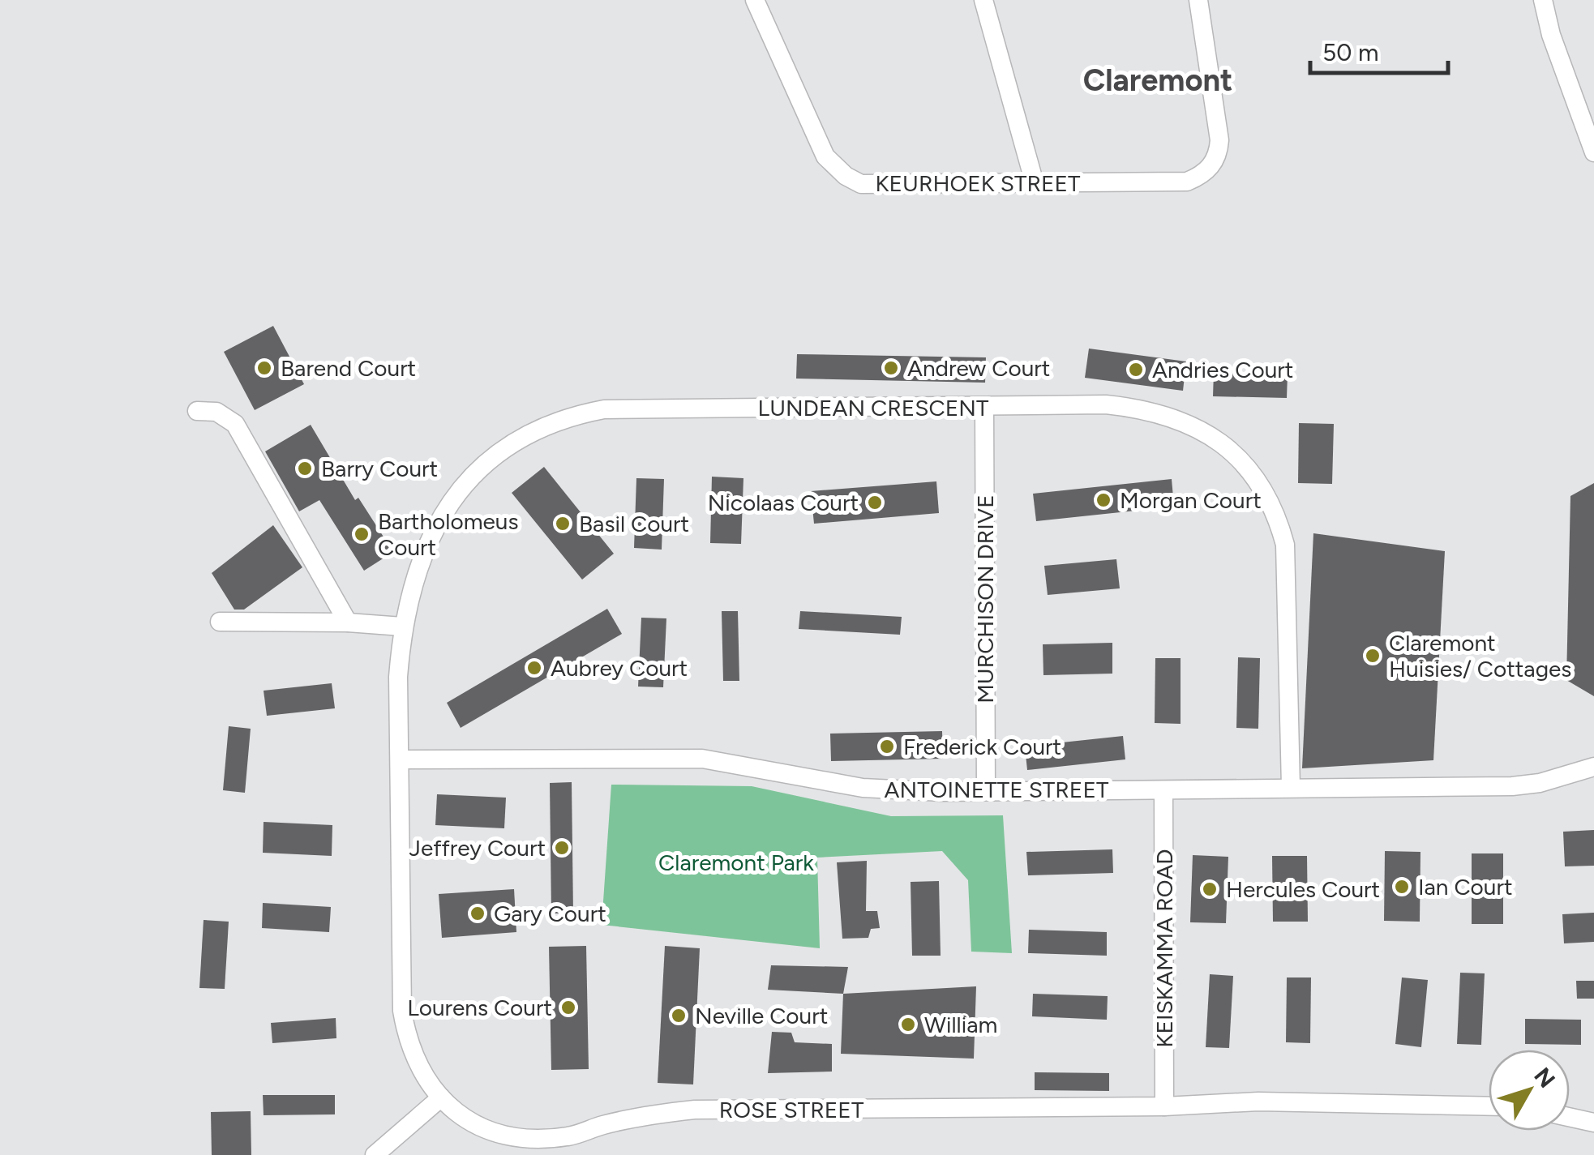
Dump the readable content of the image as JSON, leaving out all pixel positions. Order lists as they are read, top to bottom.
{
  "streets": {
    "street": [
      "KEURHOEK STREET",
      "LUNDEAN CRESCENT",
      "MURCHISON DRIVE",
      "ANTOINETTE STREET",
      "KEISKAMMA ROAD",
      "ROSE STREET"
    ]
  },
  "crossings": [
    ["LUNDEAN CRESCENT", "MURCHISON DRIVE"],
    ["LUNDEAN CRESCENT", "ANTOINETTE STREET"],
    ["LUNDEAN CRESCENT", "ROSE STREET"],
    ["MURCHISON DRIVE", "ANTOINETTE STREET"],
    ["ANTOINETTE STREET", "KEISKAMMA ROAD"],
    ["ANTOINETTE STREET", "ROSE STREET"],
    ["KEISKAMMA ROAD", "ROSE STREET"]
  ],
  "districts": ["Claremont"],
  "parks": ["Claremont Park"],
  "places": [
    "Barend Court",
    "Andrew Court",
    "Andries Court",
    "Barry Court",
    "Morgan Court",
    "Nicolaas Court",
    "Basil Court",
    "Bartholomeus Court",
    "Claremont Huisies/ Cottages",
    "Aubrey Court",
    "Frederick Court",
    "Jeffrey Court",
    "Ian Court",
    "Hercules Court",
    "Gary Court",
    "Lourens Court",
    "Neville Court",
    "William"
  ],
  "scale_bar": "50 m",
  "north": "top right"
}
